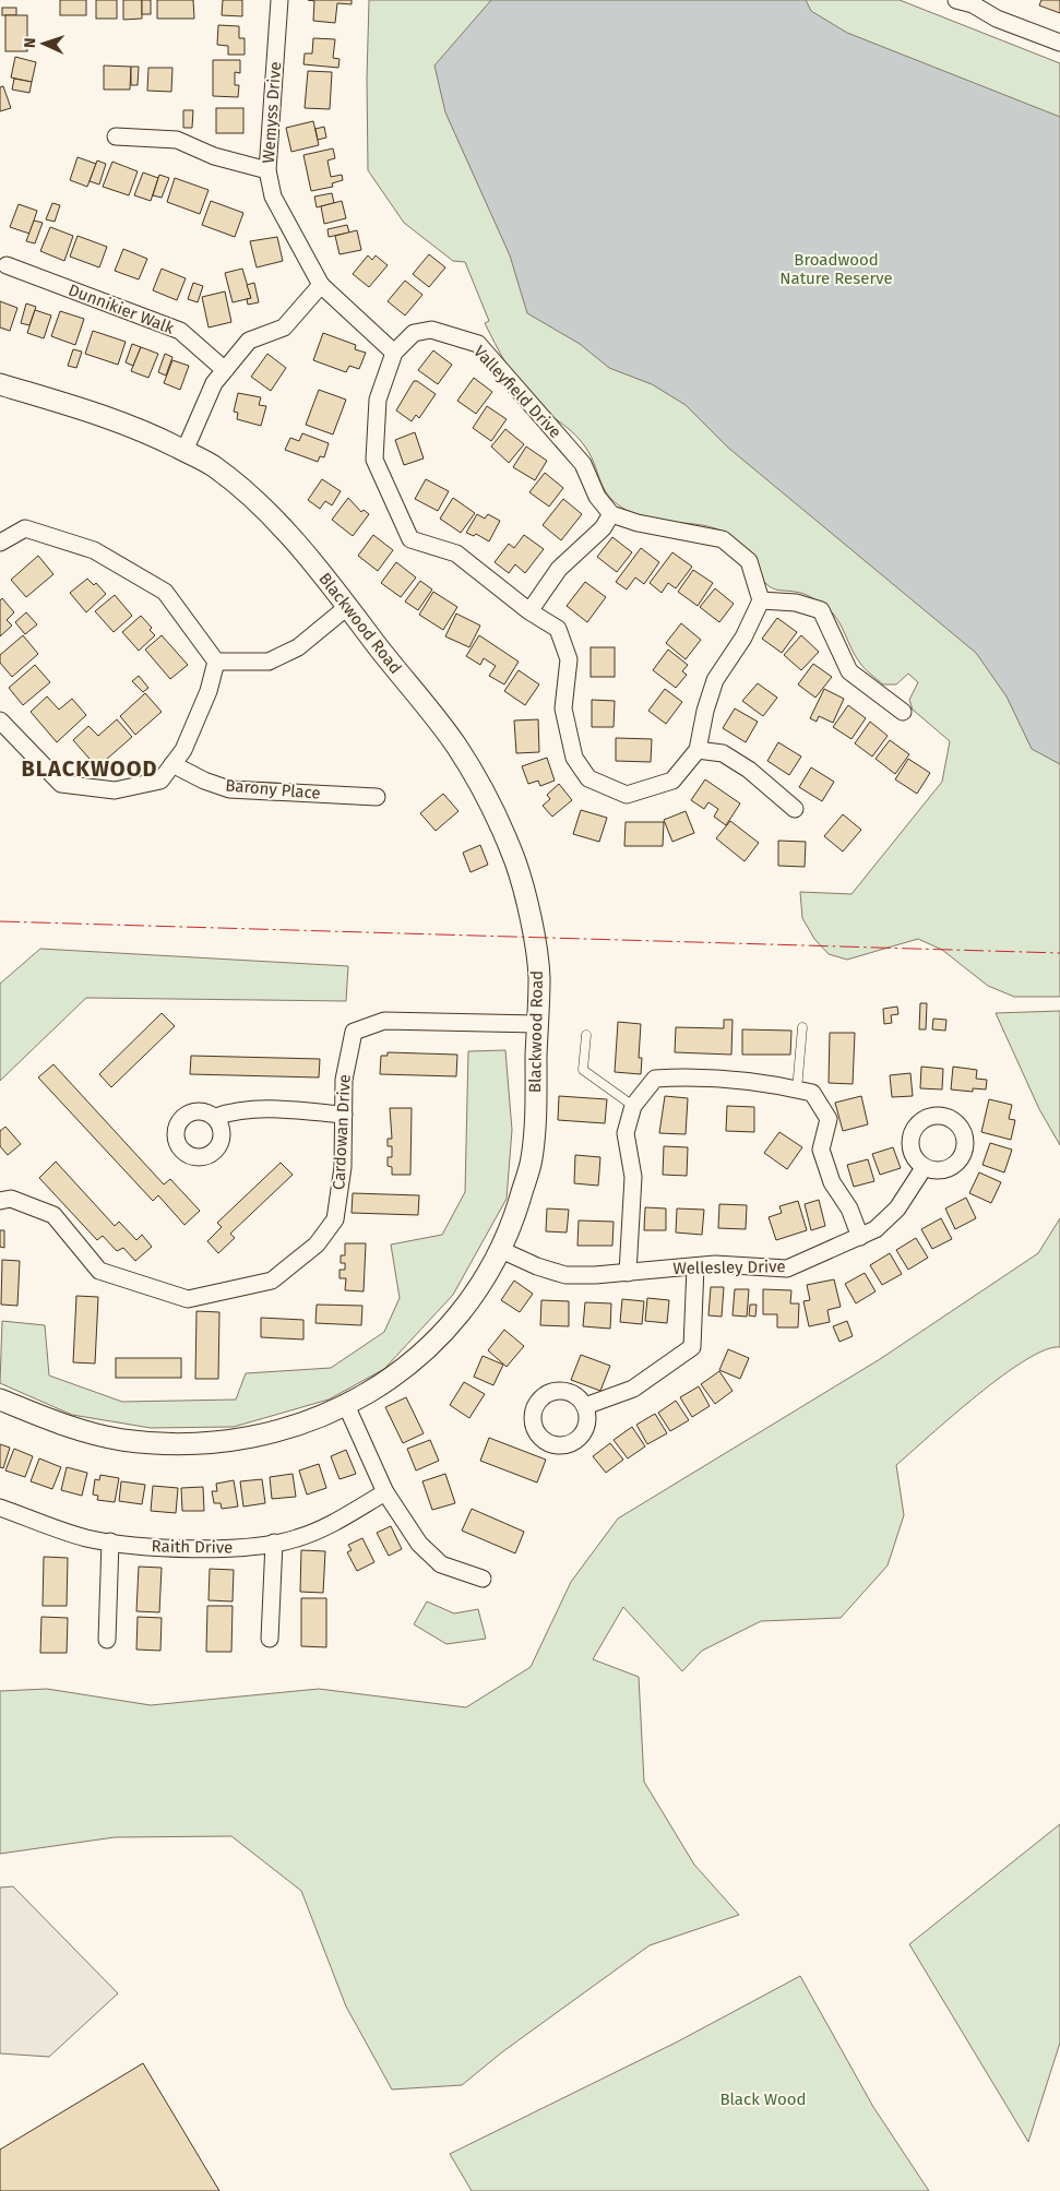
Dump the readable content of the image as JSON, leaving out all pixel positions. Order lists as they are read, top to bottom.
{
  "streets": {
    "street": [
      "Wemyss Drive",
      "Dunnikier Walk",
      "Valleyfield Drive",
      "Blackwood Road",
      "Barony Place",
      "Cardowan Drive",
      "Wellesley Drive",
      "Raith Drive"
    ]
  },
  "crossings": [
    ["Blackwood Road", "Cardowan Drive"],
    ["Blackwood Road", "Wellesley Drive"]
  ],
  "districts": ["BLACKWOOD"],
  "parks": ["Broadwood Nature Reserve", "Black Wood"],
  "north": "left"
}
